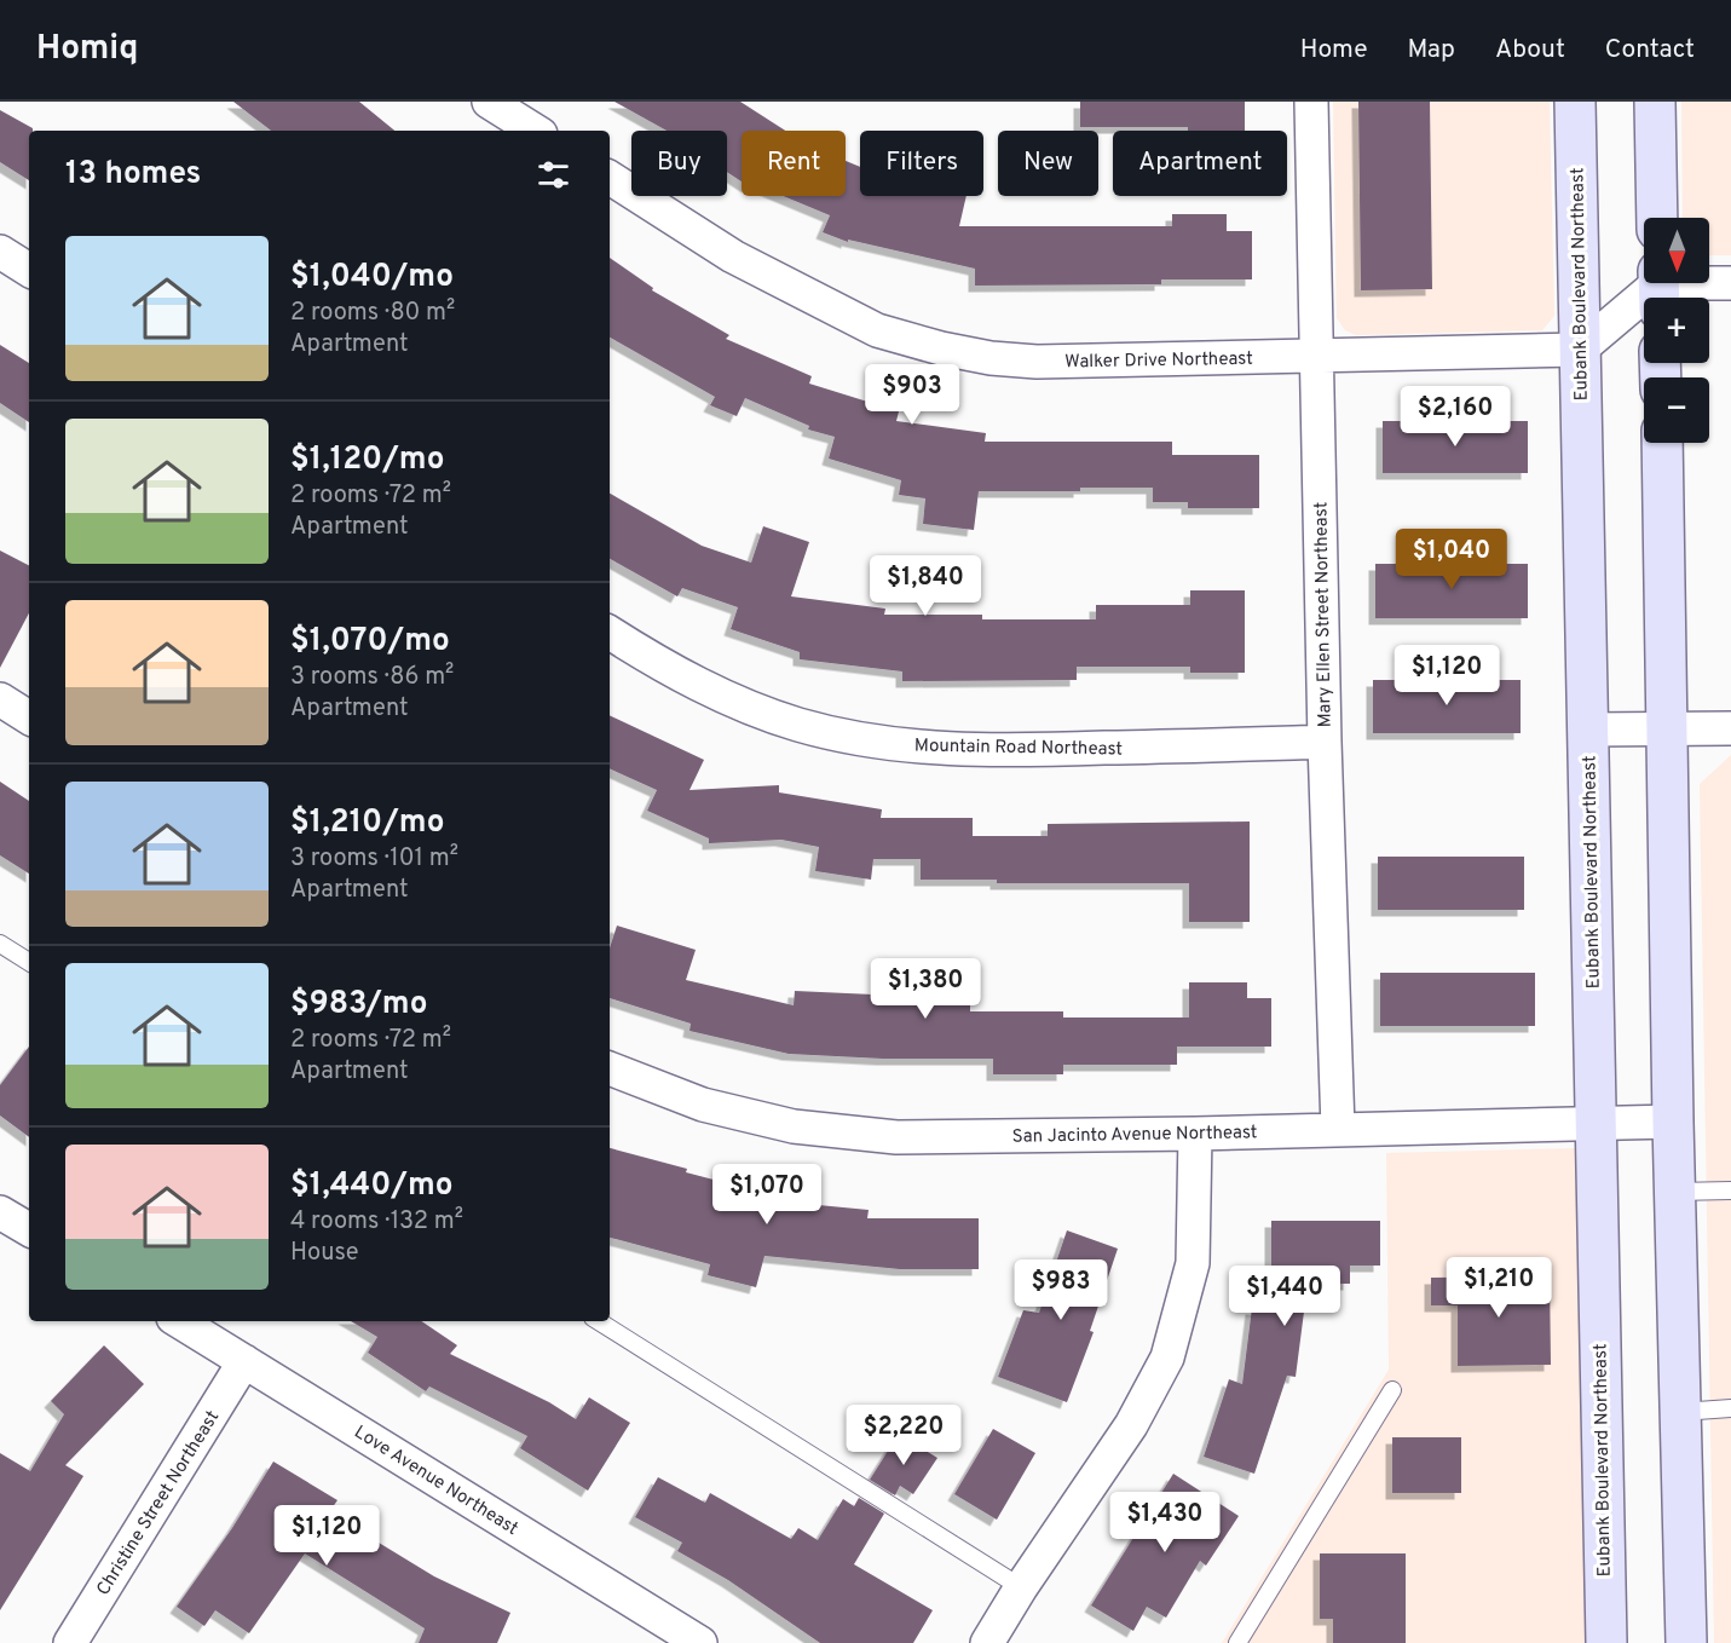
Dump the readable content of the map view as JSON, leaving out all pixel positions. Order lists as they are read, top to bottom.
{
  "streets": {
    "main road": ["Eubank Boulevard Northeast"],
    "street": [
      "Walker Drive Northeast",
      "Mary Ellen Street Northeast",
      "Mountain Road Northeast",
      "San Jacinto Avenue Northeast",
      "Love Avenue Northeast",
      "Christine Street Northeast"
    ]
  },
  "crossings": [
    ["Eubank Boulevard Northeast", "Walker Drive Northeast"],
    ["Eubank Boulevard Northeast", "San Jacinto Avenue Northeast"],
    ["Walker Drive Northeast", "Mary Ellen Street Northeast"],
    ["Mary Ellen Street Northeast", "Mountain Road Northeast"],
    ["Mary Ellen Street Northeast", "San Jacinto Avenue Northeast"],
    ["Love Avenue Northeast", "Christine Street Northeast"]
  ],
  "north": "bottom",
  "page": {
    "header": "Homiq",
    "nav": [
      "Home",
      "Map",
      "About",
      "Contact"
    ],
    "chip": [
      "Buy",
      "Rent",
      "Filters",
      "New",
      "Apartment"
    ],
    "heading": "13 homes",
    "map_buttons": ["+", "−"],
    "list": [
      {
        "name": "$1,040/mo",
        "note": "2 rooms · 80 m² · Apartment"
      },
      {
        "name": "$1,120/mo",
        "note": "2 rooms · 72 m² · Apartment"
      },
      {
        "name": "$1,070/mo",
        "note": "3 rooms · 86 m² · Apartment"
      },
      {
        "name": "$1,210/mo",
        "note": "3 rooms · 101 m² · Apartment"
      },
      {
        "name": "$983/mo",
        "note": "2 rooms · 72 m² · Apartment"
      },
      {
        "name": "$1,440/mo",
        "note": "4 rooms · 132 m² · House"
      }
    ],
    "price": [
      "$903",
      "$2,160",
      "$1,040",
      "$1,840",
      "$1,120",
      "$1,380",
      "$1,070",
      "$1,210",
      "$983",
      "$1,440",
      "$2,220",
      "$1,430",
      "$1,120"
    ]
  }
}
